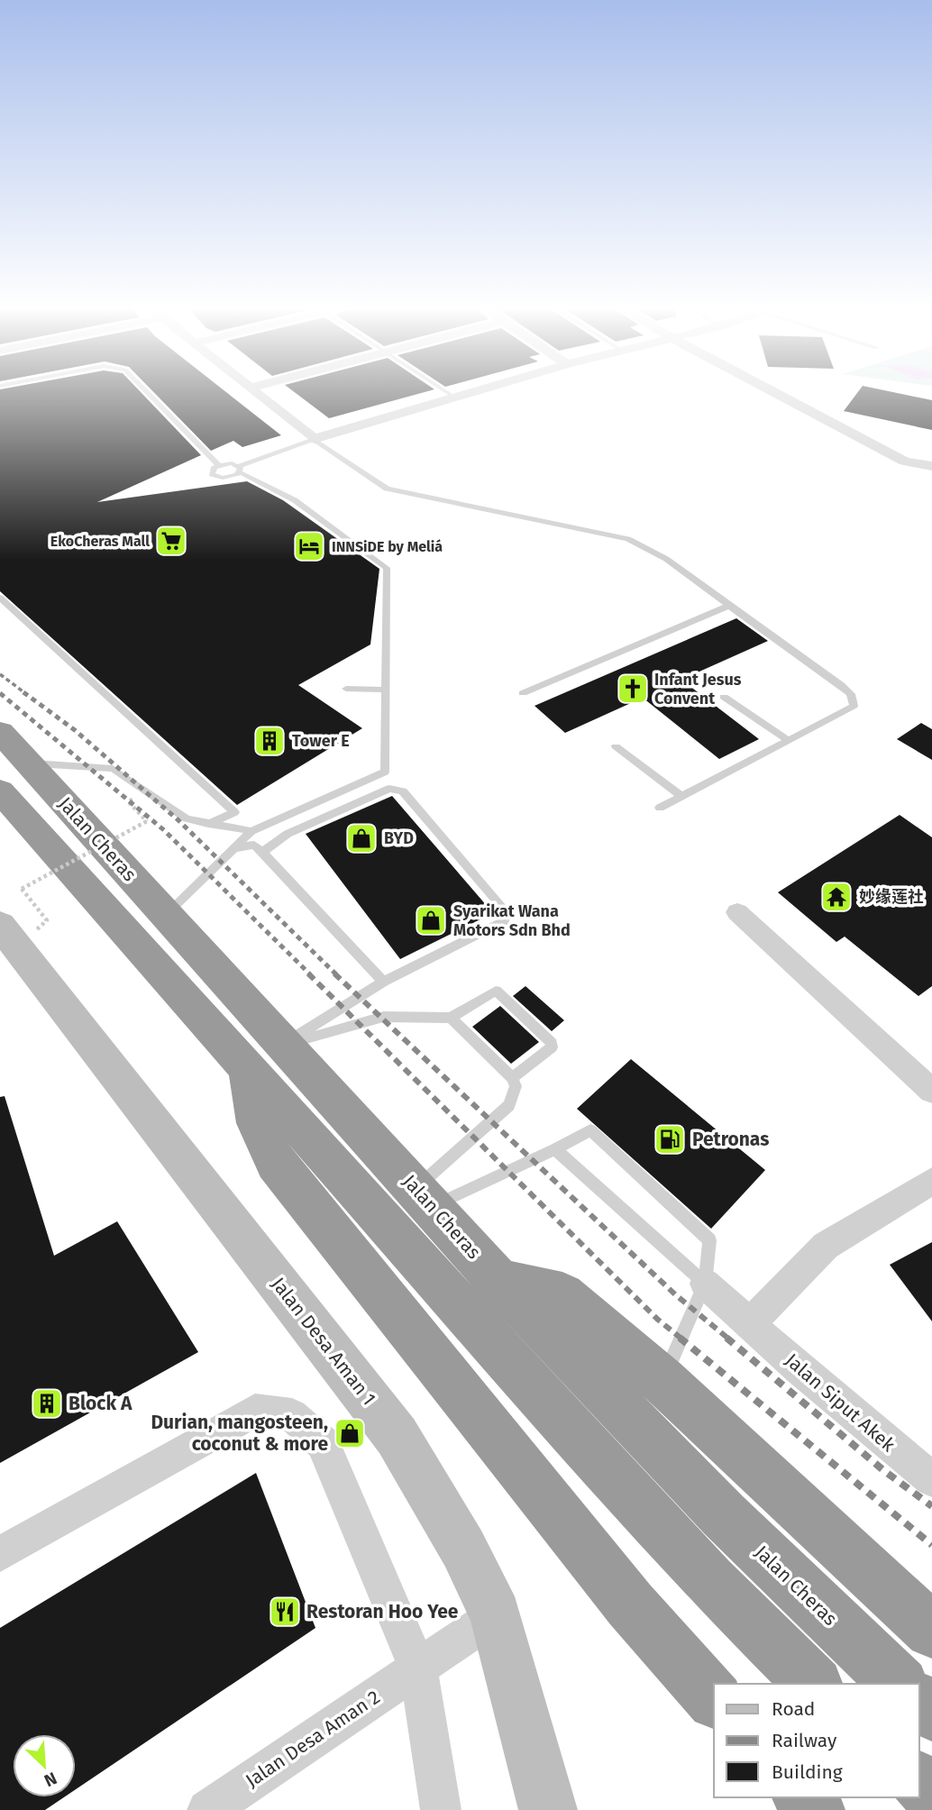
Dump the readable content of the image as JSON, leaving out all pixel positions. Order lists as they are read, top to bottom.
{
  "streets": {
    "highway": ["Jalan Cheras"],
    "street": ["Jalan Desa Aman 1", "Jalan Siput Akek", "Jalan Desa Aman 2"]
  },
  "crossings": [
    ["Jalan Desa Aman 1", "Jalan Desa Aman 2"]
  ],
  "places": {
    "supermarket": ["EkoCheras Mall"],
    "hotel": ["INNSiDE by Meliá"],
    "church": ["Infant Jesus Convent"],
    "building": ["Tower E", "Block A"],
    "shop": ["BYD", "Syarikat Wana Motors Sdn Bhd", "Durian, mangosteen, coconut & more"],
    "temple": ["妙缘莲社"],
    "fuel station": ["Petronas"],
    "restaurant": ["Restoran Hoo Yee"]
  },
  "legend": ["Road", "Railway", "Building"],
  "north": "bottom right"
}
